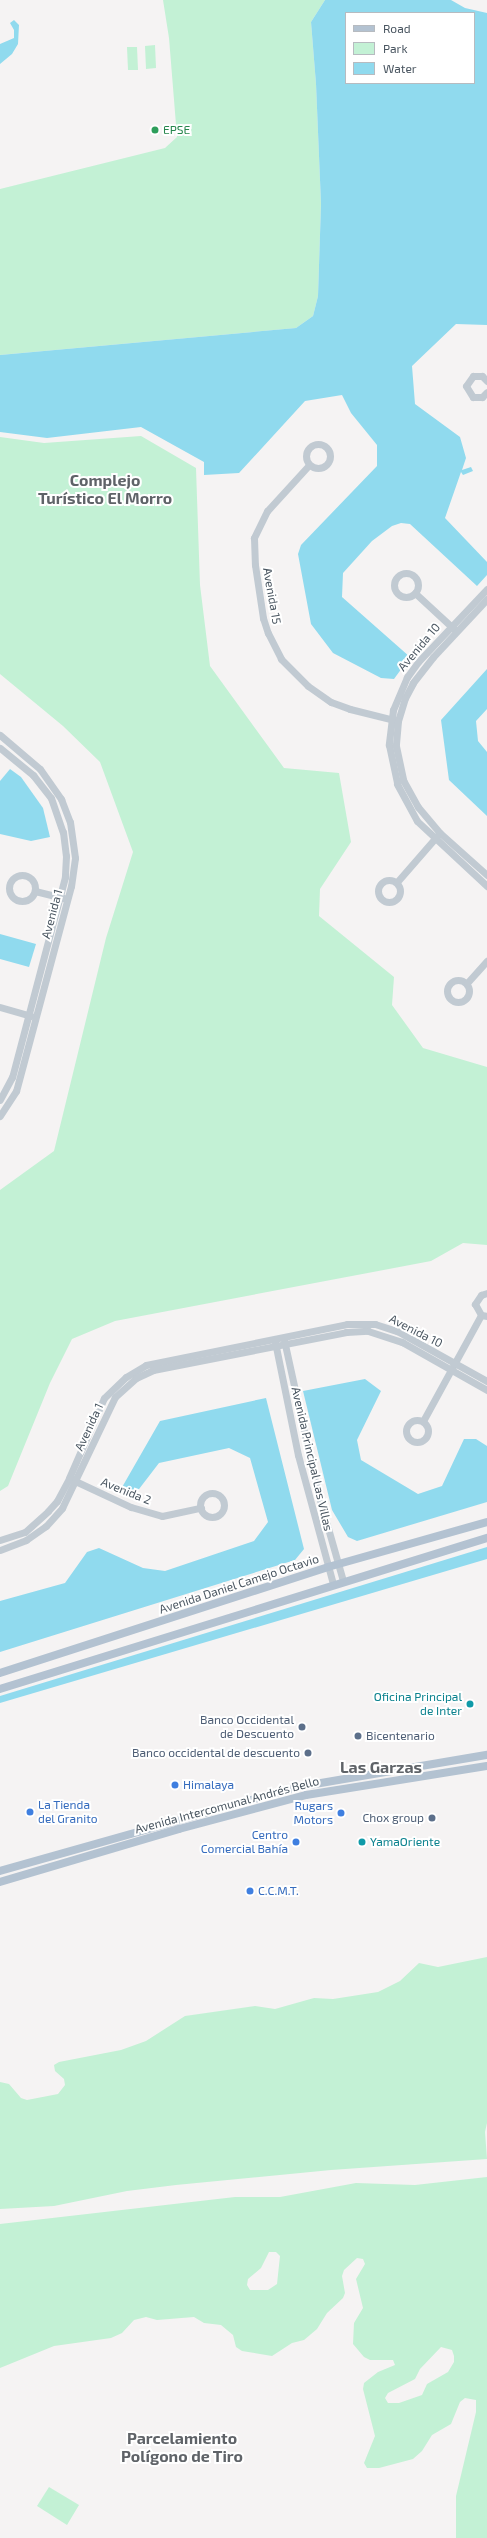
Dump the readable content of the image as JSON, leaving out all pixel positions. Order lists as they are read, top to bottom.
{
  "streets": {
    "main road": ["Avenida Daniel Camejo Octavio", "Avenida Intercomunal Andrés Bello"],
    "street": [
      "Avenida 15",
      "Avenida 10",
      "Avenida 1",
      "Avenida Principal Las Villas",
      "Avenida 2"
    ]
  },
  "crossings": [
    ["Avenida 15", "Avenida 10"],
    ["Avenida 10", "Avenida 1"],
    ["Avenida 10", "Avenida Principal Las Villas"],
    ["Avenida 1", "Avenida Principal Las Villas"],
    ["Avenida 1", "Avenida 2"],
    ["Avenida Principal Las Villas", "Avenida Daniel Camejo Octavio"]
  ],
  "districts": ["Complejo Turístico El Morro", "Las Garzas", "Parcelamiento Polígono de Tiro"],
  "places": [
    "EPSE",
    "Oficina Principal de Inter",
    "Banco Occidental de Descuento",
    "Bicentenario",
    "Banco occidental de descuento",
    "Himalaya",
    "La Tienda del Granito",
    "Rugars Motors",
    "Chox group",
    "Centro Comercial Bahía",
    "YamaOriente",
    "C.C.M.T."
  ],
  "legend": ["Road", "Park", "Water"]
}
